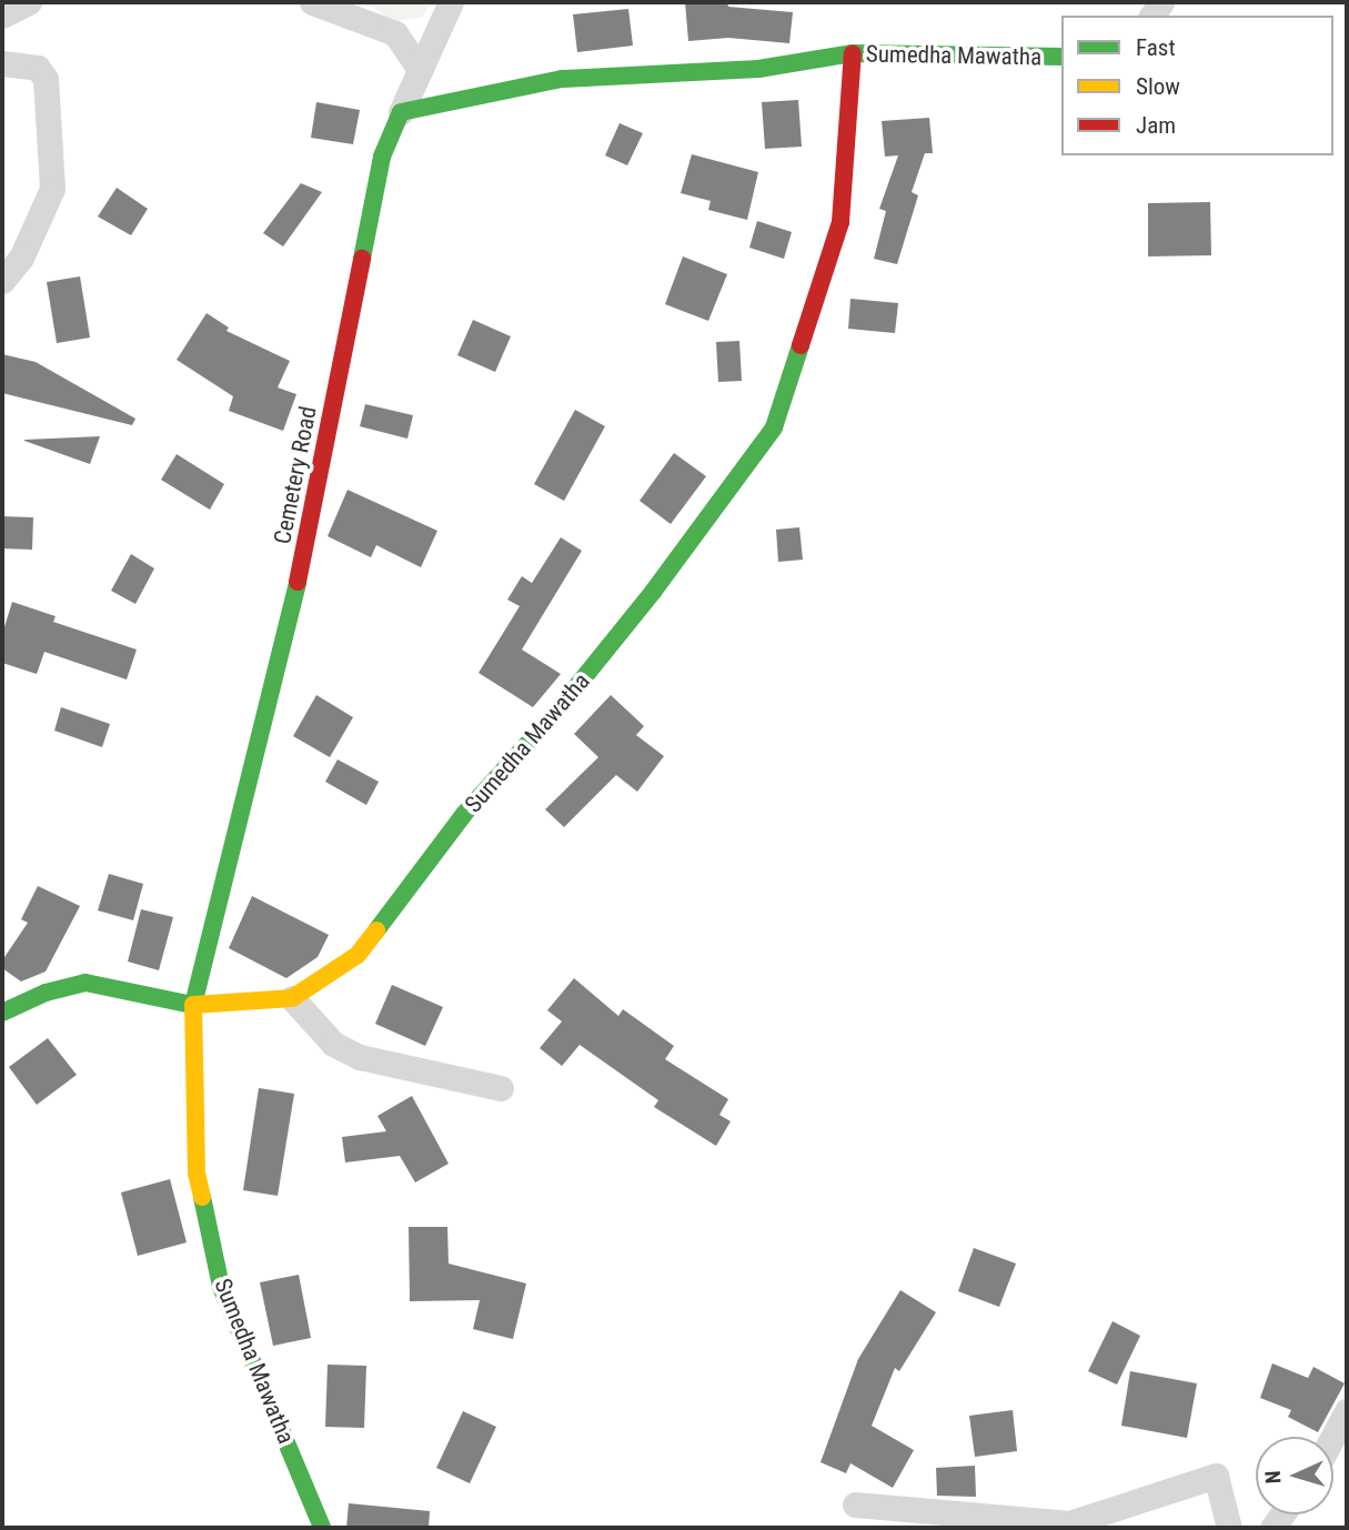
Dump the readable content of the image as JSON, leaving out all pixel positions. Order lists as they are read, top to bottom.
{
  "streets": {
    "street": ["Sumedha Mawatha", "Cemetery Road"]
  },
  "crossings": [
    ["Sumedha Mawatha", "Cemetery Road"]
  ],
  "legend": ["Fast", "Slow", "Jam"],
  "north": "left"
}
